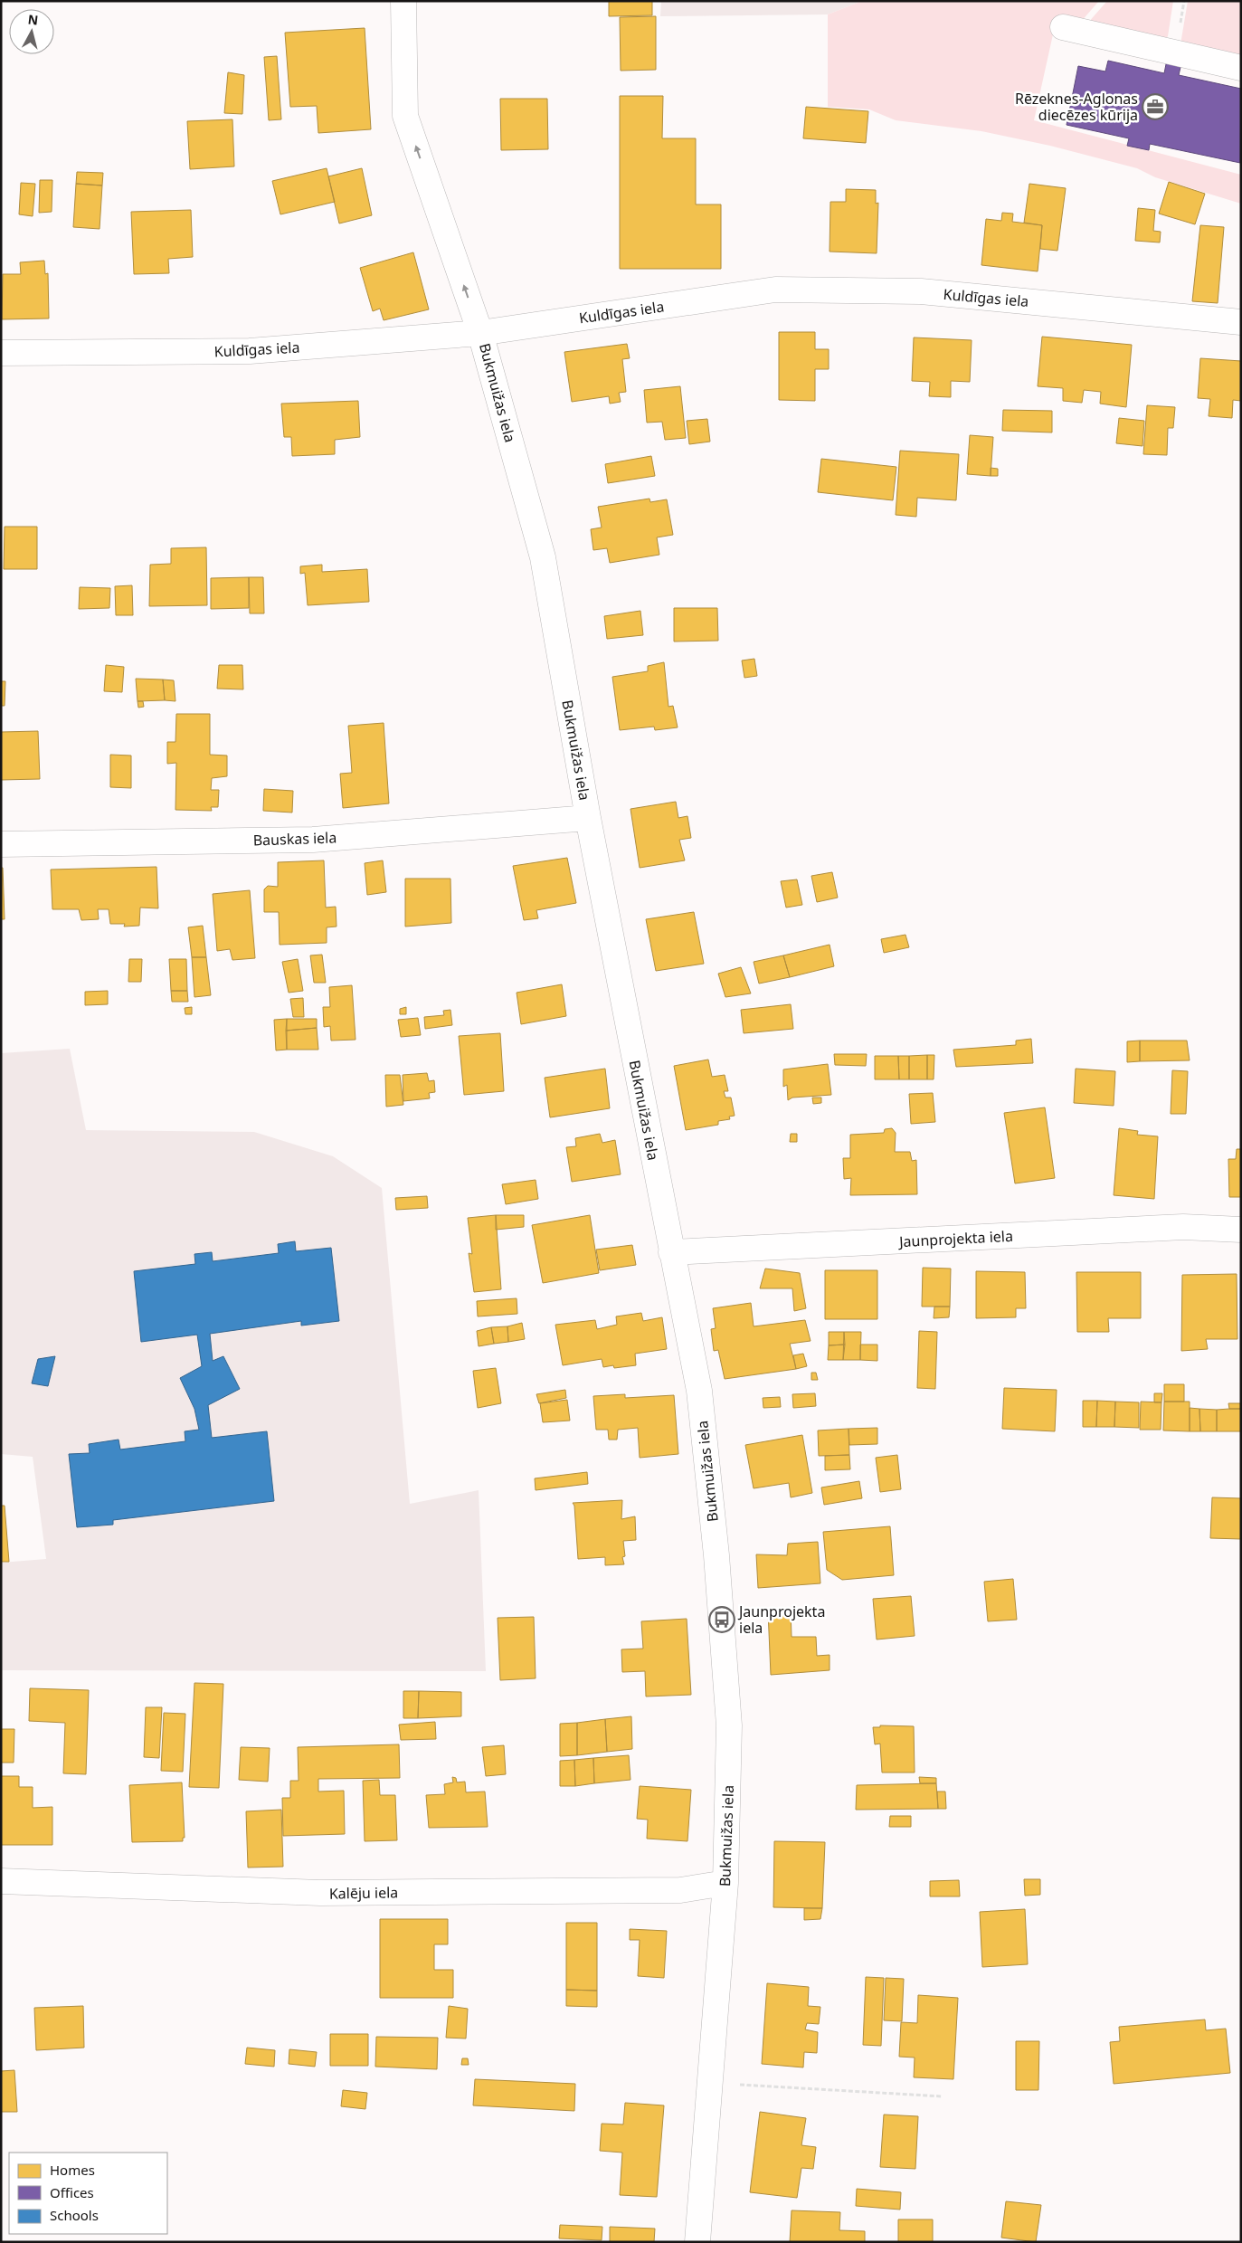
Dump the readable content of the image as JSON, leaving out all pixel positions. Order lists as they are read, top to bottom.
{
  "streets": {
    "street": [
      "Kuldīgas iela",
      "Bukmuižas iela",
      "Bauskas iela",
      "Jaunprojekta iela",
      "Kalēju iela"
    ]
  },
  "crossings": [
    ["Kuldīgas iela", "Bukmuižas iela"],
    ["Bukmuižas iela", "Bauskas iela"],
    ["Bukmuižas iela", "Jaunprojekta iela"],
    ["Bukmuižas iela", "Kalēju iela"]
  ],
  "places": {
    "office": ["Rēzeknes-Aglonas diecēzes kūrija"],
    "bus stop": ["Jaunprojekta iela"]
  },
  "legend": ["Homes", "Offices", "Schools"],
  "north": "top"
}
